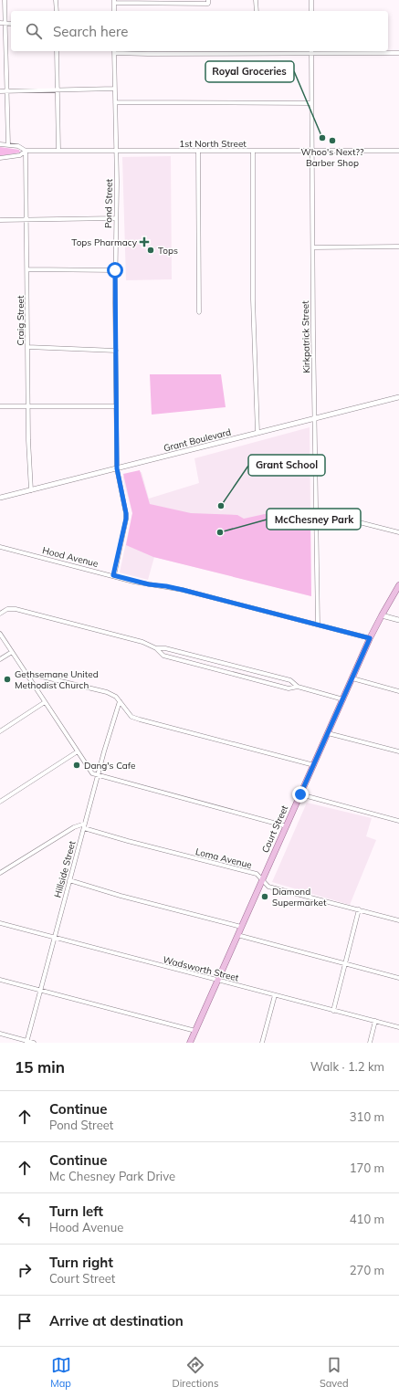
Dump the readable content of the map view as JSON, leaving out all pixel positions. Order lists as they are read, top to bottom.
{
  "streets": {
    "main road": ["Court Street"],
    "street": [
      "1st North Street",
      "Pond Street",
      "Craig Street",
      "Kirkpatrick Street",
      "Grant Boulevard",
      "Hood Avenue",
      "Loma Avenue",
      "Hillside Street",
      "Wadsworth Street"
    ]
  },
  "crossings": [
    ["1st North Street", "Pond Street"],
    ["1st North Street", "Craig Street"],
    ["1st North Street", "Kirkpatrick Street"],
    ["Pond Street", "Grant Boulevard"],
    ["Pond Street", "Hood Avenue"],
    ["Craig Street", "Grant Boulevard"],
    ["Kirkpatrick Street", "Grant Boulevard"],
    ["Kirkpatrick Street", "Hood Avenue"],
    ["Hood Avenue", "Court Street"],
    ["Court Street", "Loma Avenue"],
    ["Court Street", "Wadsworth Street"],
    ["Loma Avenue", "Hillside Street"],
    ["Hillside Street", "Wadsworth Street"]
  ],
  "places": {
    "other": [
      "Royal Groceries",
      "Whoo's Next?? Barber Shop",
      "Tops",
      "Grant School",
      "McChesney Park",
      "Gethsemane United Methodist Church",
      "Dang's Cafe",
      "Diamond Supermarket"
    ],
    "health": ["Tops Pharmacy"]
  },
  "page": {
    "search": "Search here",
    "heading": ["15 min", "Walk · 1.2 km"],
    "list": [
      ["Continue", "Pond Street", "310 m"],
      ["Continue", "Mc Chesney Park Drive", "170 m"],
      ["Turn left", "Hood Avenue", "410 m"],
      ["Turn right", "Court Street", "270 m"],
      "Arrive at destination"
    ],
    "nav": ["Map", "Directions", "Saved"]
  }
}
